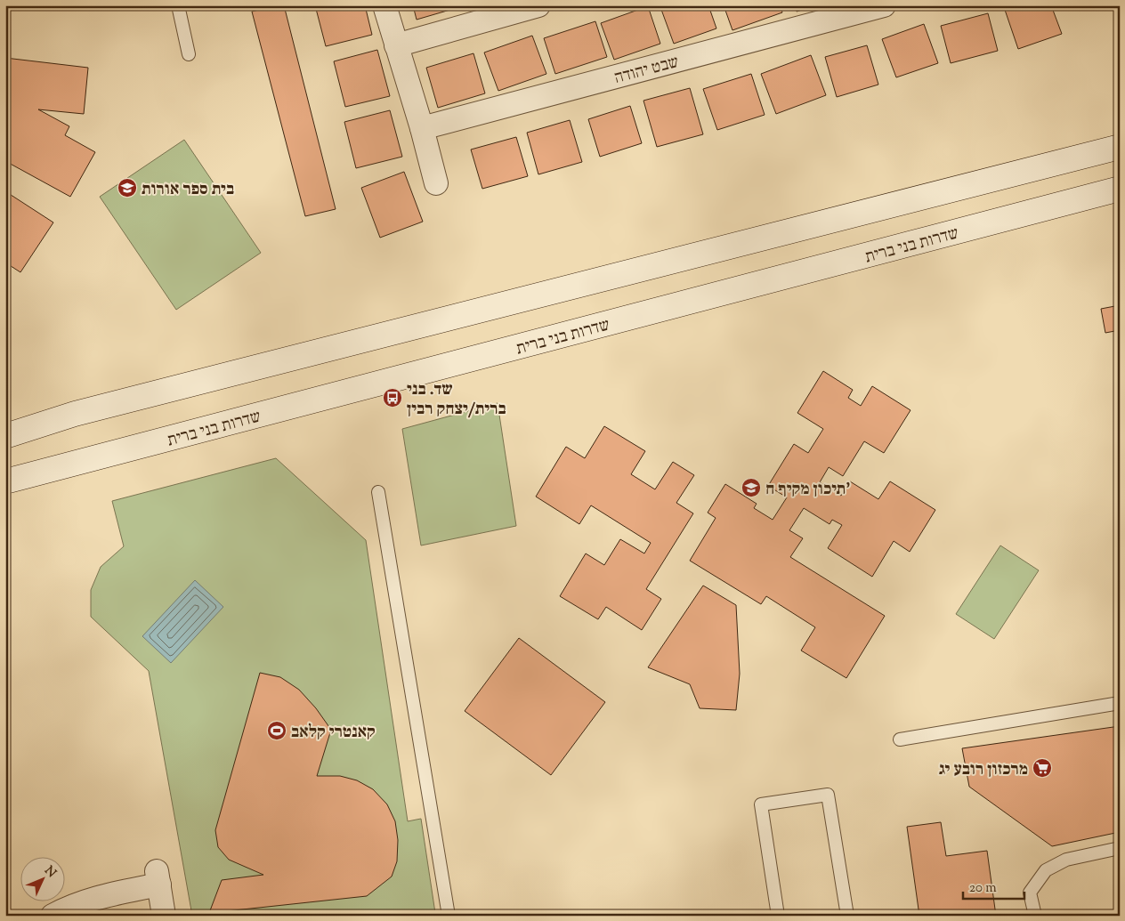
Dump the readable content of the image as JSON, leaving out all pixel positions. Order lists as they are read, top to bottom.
{
  "streets": {
    "main road": ["שדרות בני ברית"],
    "street": ["שבט יהודה"]
  },
  "places": {
    "school or university": ["בית ספר אורות", "תיכון מקיף ח'"],
    "bus stop": ["שד. בני ברית/יצחק רבין"],
    "sports": ["קאנטרי קלאב"],
    "supermarket": ["מרכזון רובע יג"]
  },
  "scale_bar": "20 m",
  "north": "top right"
}
